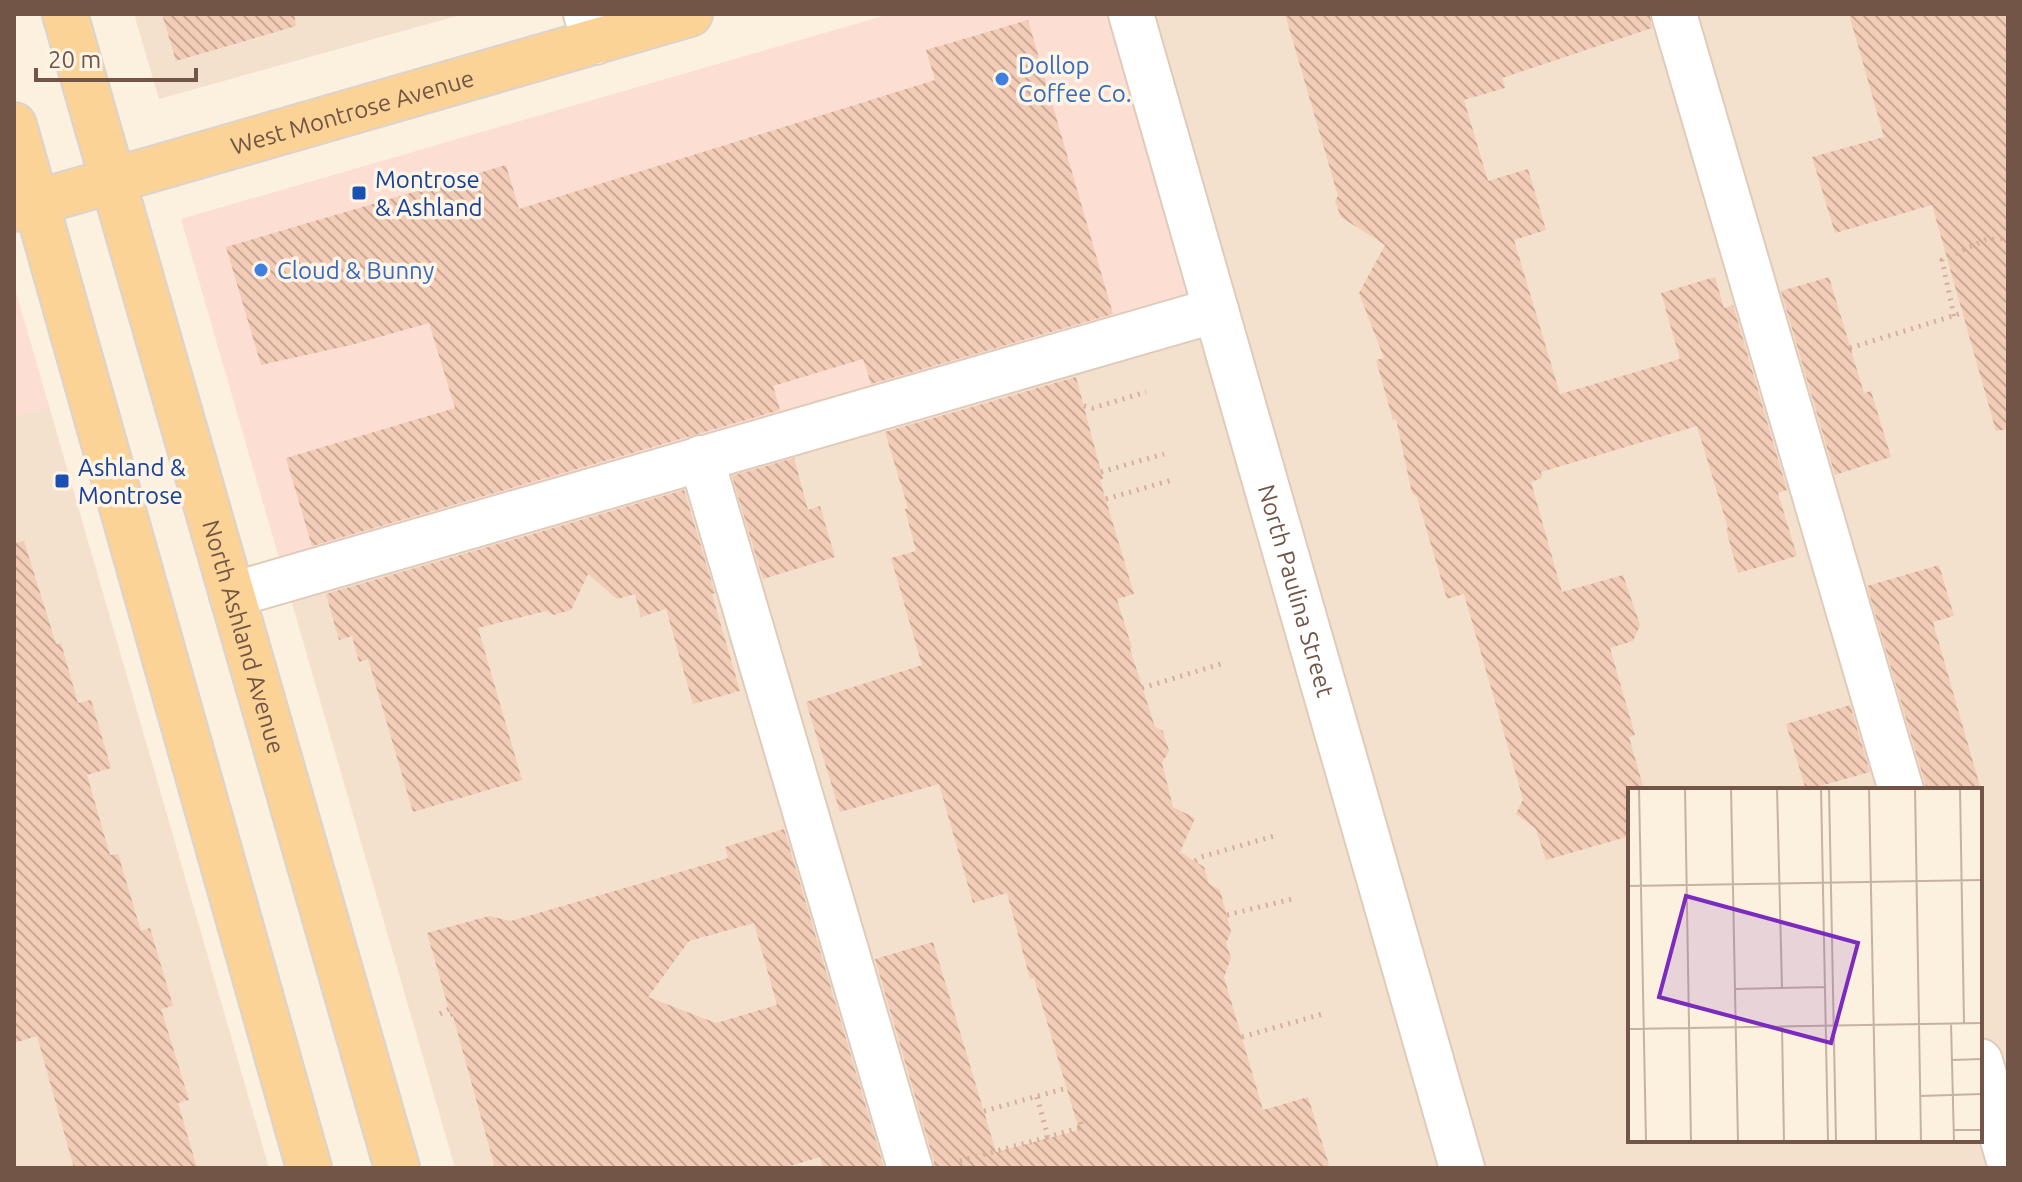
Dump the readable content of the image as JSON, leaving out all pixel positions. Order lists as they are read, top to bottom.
{
  "streets": {
    "main road": ["West Montrose Avenue", "North Ashland Avenue"],
    "street": ["North Paulina Street"]
  },
  "crossings": [
    ["West Montrose Avenue", "North Ashland Avenue"]
  ],
  "places": {
    "other": ["Dollop Coffee Co.", "Cloud & Bunny"],
    "transit": ["Montrose & Ashland", "Ashland & Montrose"]
  },
  "scale_bar": "20 m"
}
